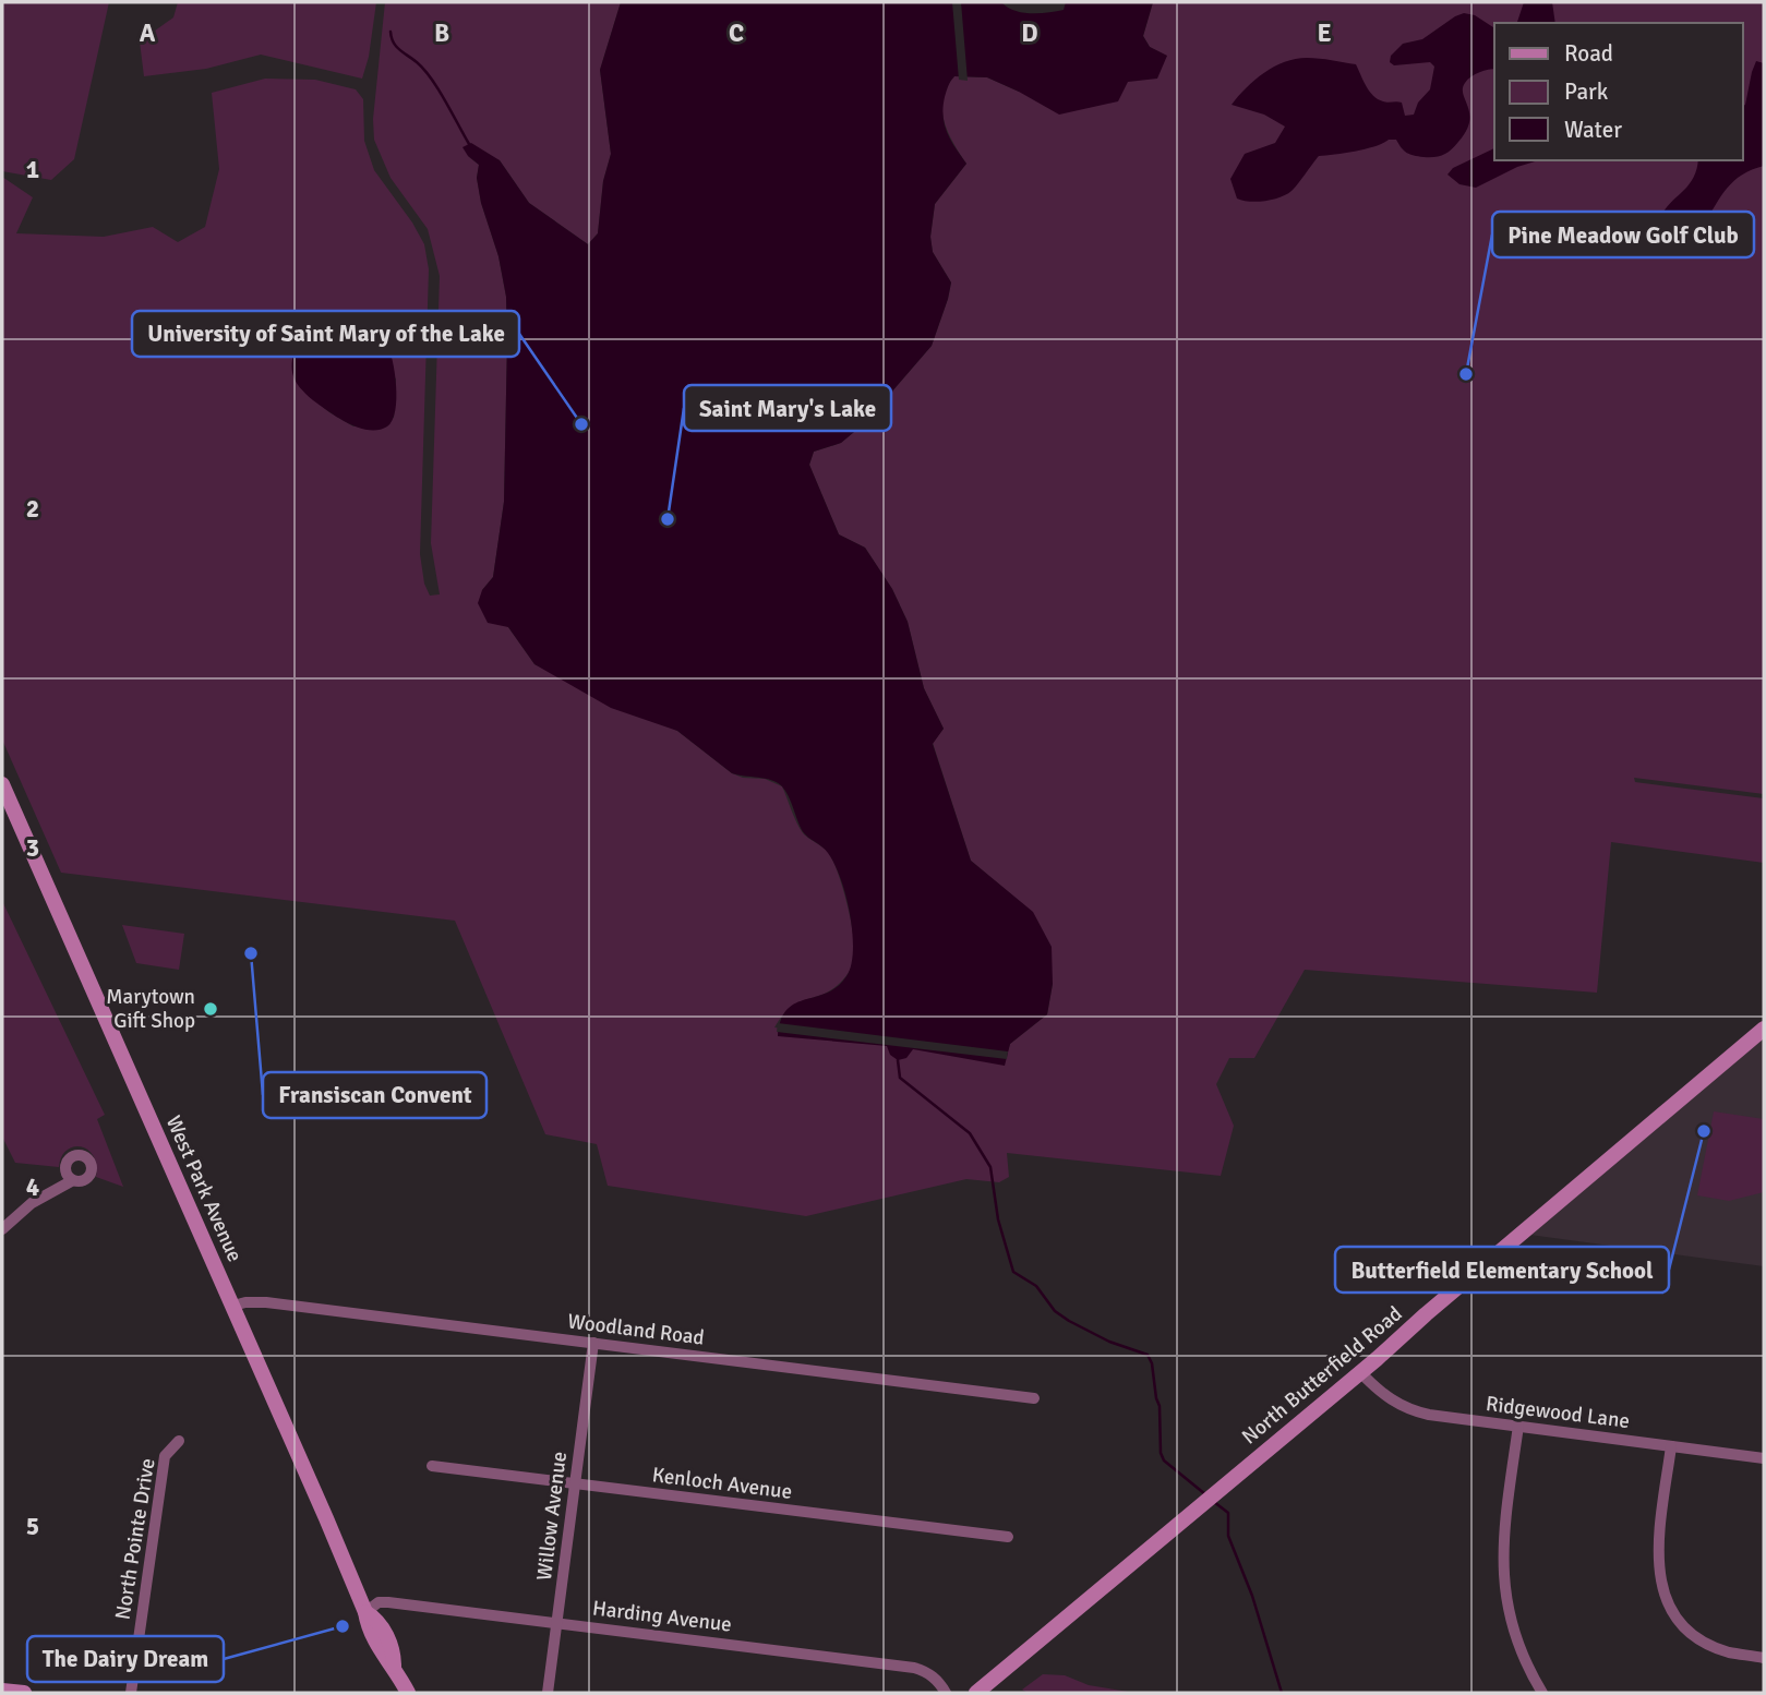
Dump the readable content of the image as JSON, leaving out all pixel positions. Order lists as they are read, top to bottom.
{
  "streets": {
    "main road": ["West Park Avenue", "North Butterfield Road"],
    "street": [
      "Woodland Road",
      "Ridgewood Lane",
      "Kenloch Avenue",
      "Willow Avenue",
      "North Pointe Drive",
      "Harding Avenue"
    ]
  },
  "crossings": [
    ["West Park Avenue", "Woodland Road"],
    ["West Park Avenue", "Harding Avenue"],
    ["Woodland Road", "Willow Avenue"],
    ["North Butterfield Road", "Ridgewood Lane"],
    ["Kenloch Avenue", "Willow Avenue"],
    ["Willow Avenue", "Harding Avenue"]
  ],
  "places": [
    "Pine Meadow Golf Club",
    "University of Saint Mary of the Lake",
    "Saint Mary's Lake",
    "Fransiscan Convent",
    "Marytown Gift Shop",
    "Butterfield Elementary School",
    "The Dairy Dream"
  ],
  "legend": ["Road", "Park", "Water"],
  "grid": {
    "columns": [
      "A",
      "B",
      "C",
      "D",
      "E"
    ],
    "rows": [
      "1",
      "2",
      "3",
      "4",
      "5"
    ]
  }
}
